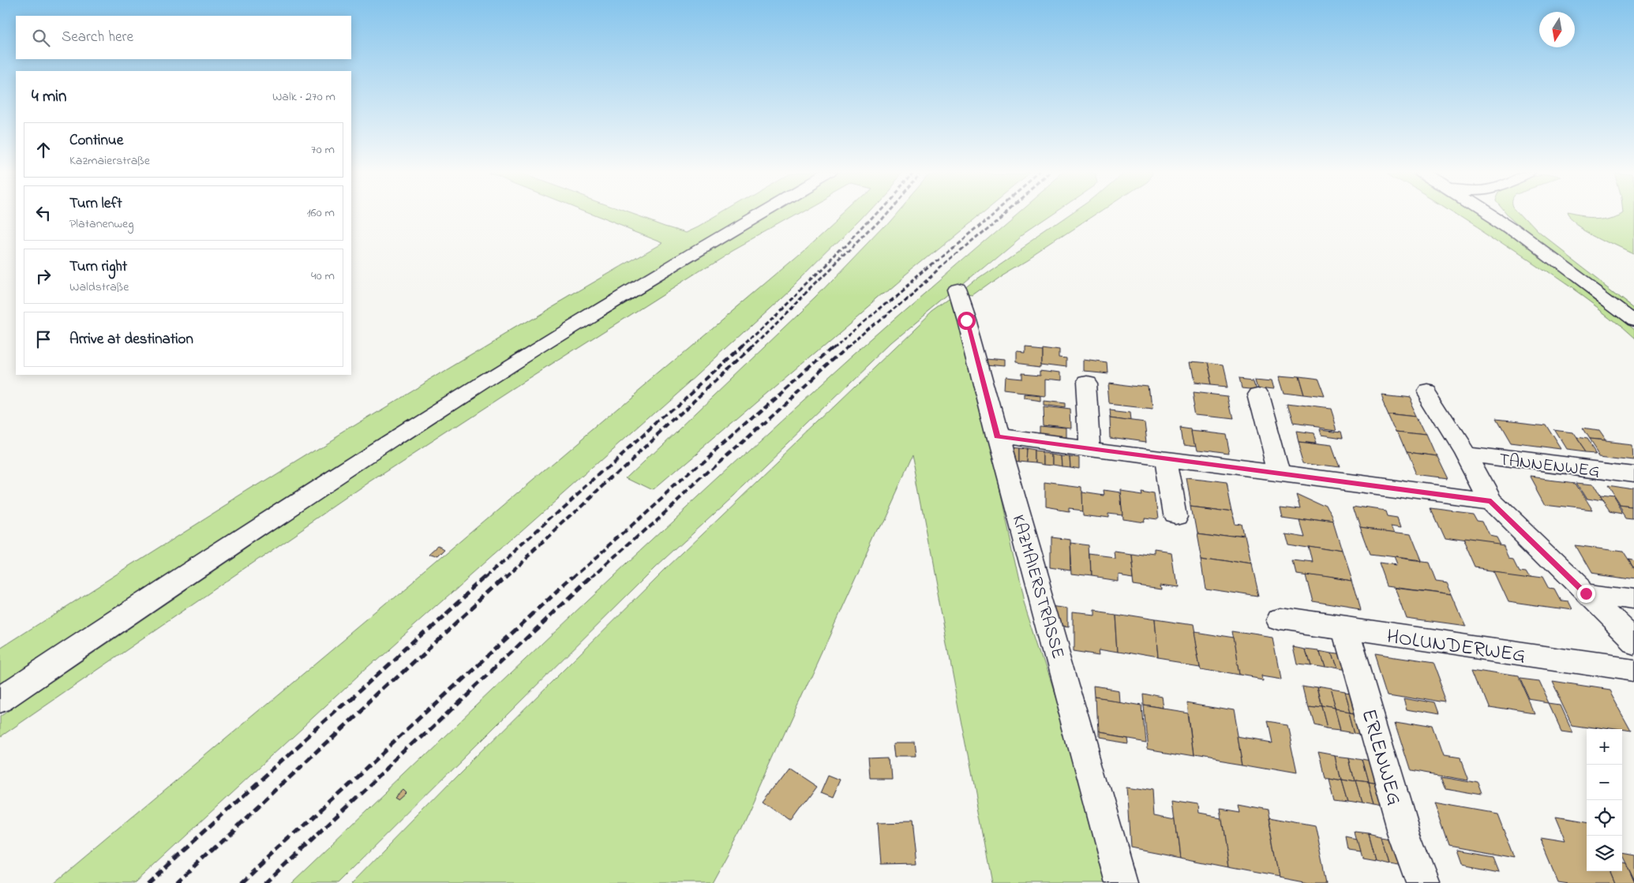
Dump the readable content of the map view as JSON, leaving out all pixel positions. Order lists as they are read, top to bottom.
{
  "streets": {
    "street": [
      "TANNENWEG",
      "KAZMAIERSTRASSE",
      "HOLUNDERWEG",
      "ERLENWEG"
    ]
  },
  "crossings": [
    ["HOLUNDERWEG", "ERLENWEG"]
  ],
  "north": "bottom",
  "page": {
    "search": "Search here",
    "heading": ["4 min", "Walk · 270 m"],
    "list": [
      ["Continue", "Kazmaierstraße", "70 m"],
      ["Turn left", "Platanenweg", "160 m"],
      ["Turn right", "Waldstraße", "40 m"],
      "Arrive at destination"
    ],
    "map_buttons": ["+", "−"]
  }
}
